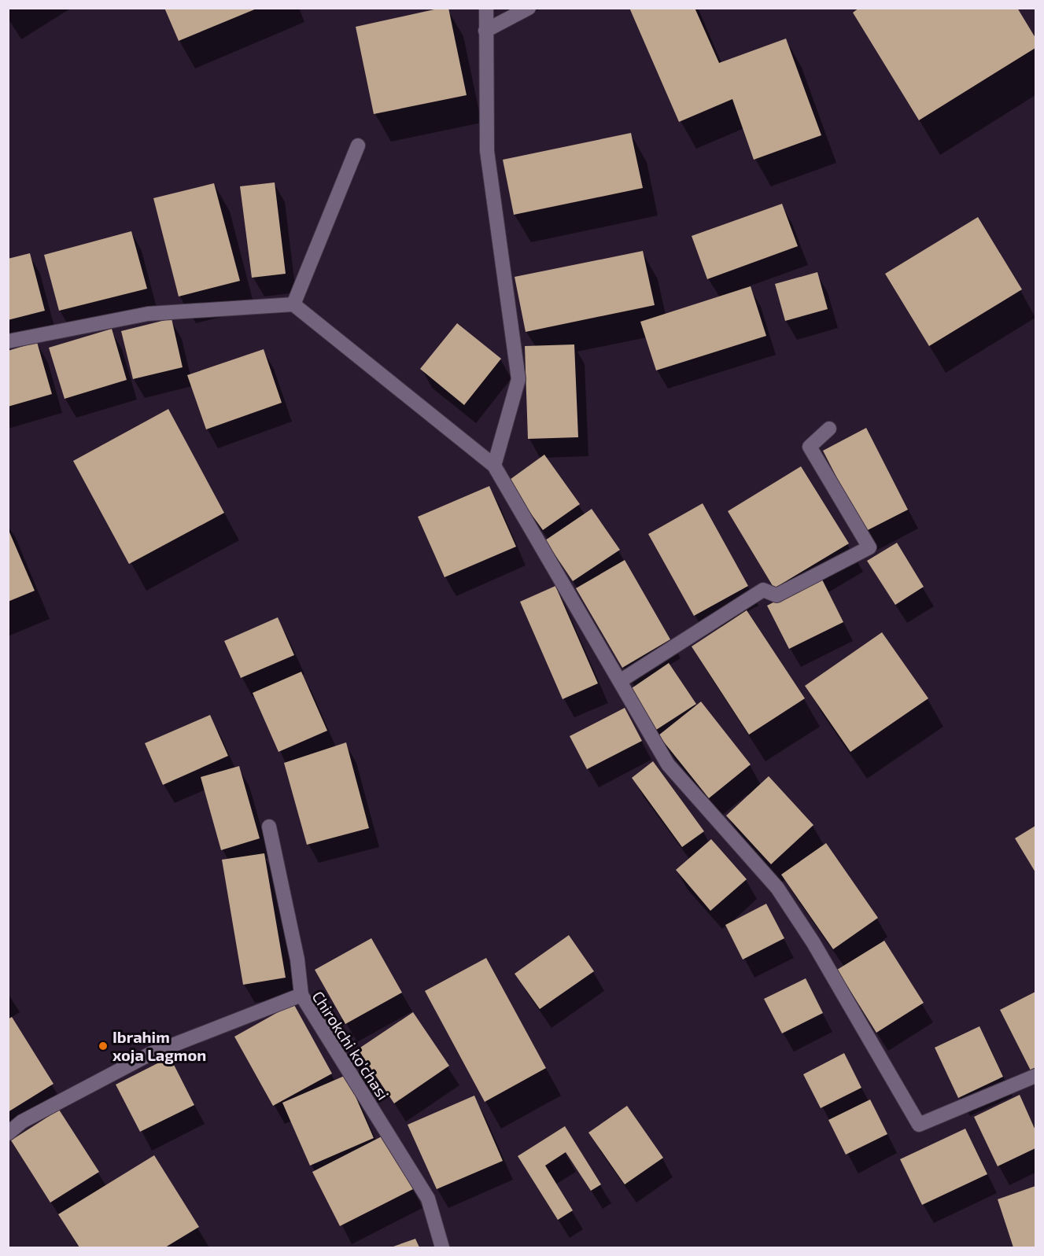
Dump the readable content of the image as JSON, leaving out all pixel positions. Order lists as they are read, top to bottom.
{
  "streets": {
    "street": ["Chirokchi ko'chasi"]
  },
  "places": ["Ibrahim xoja Lagmon"]
}
